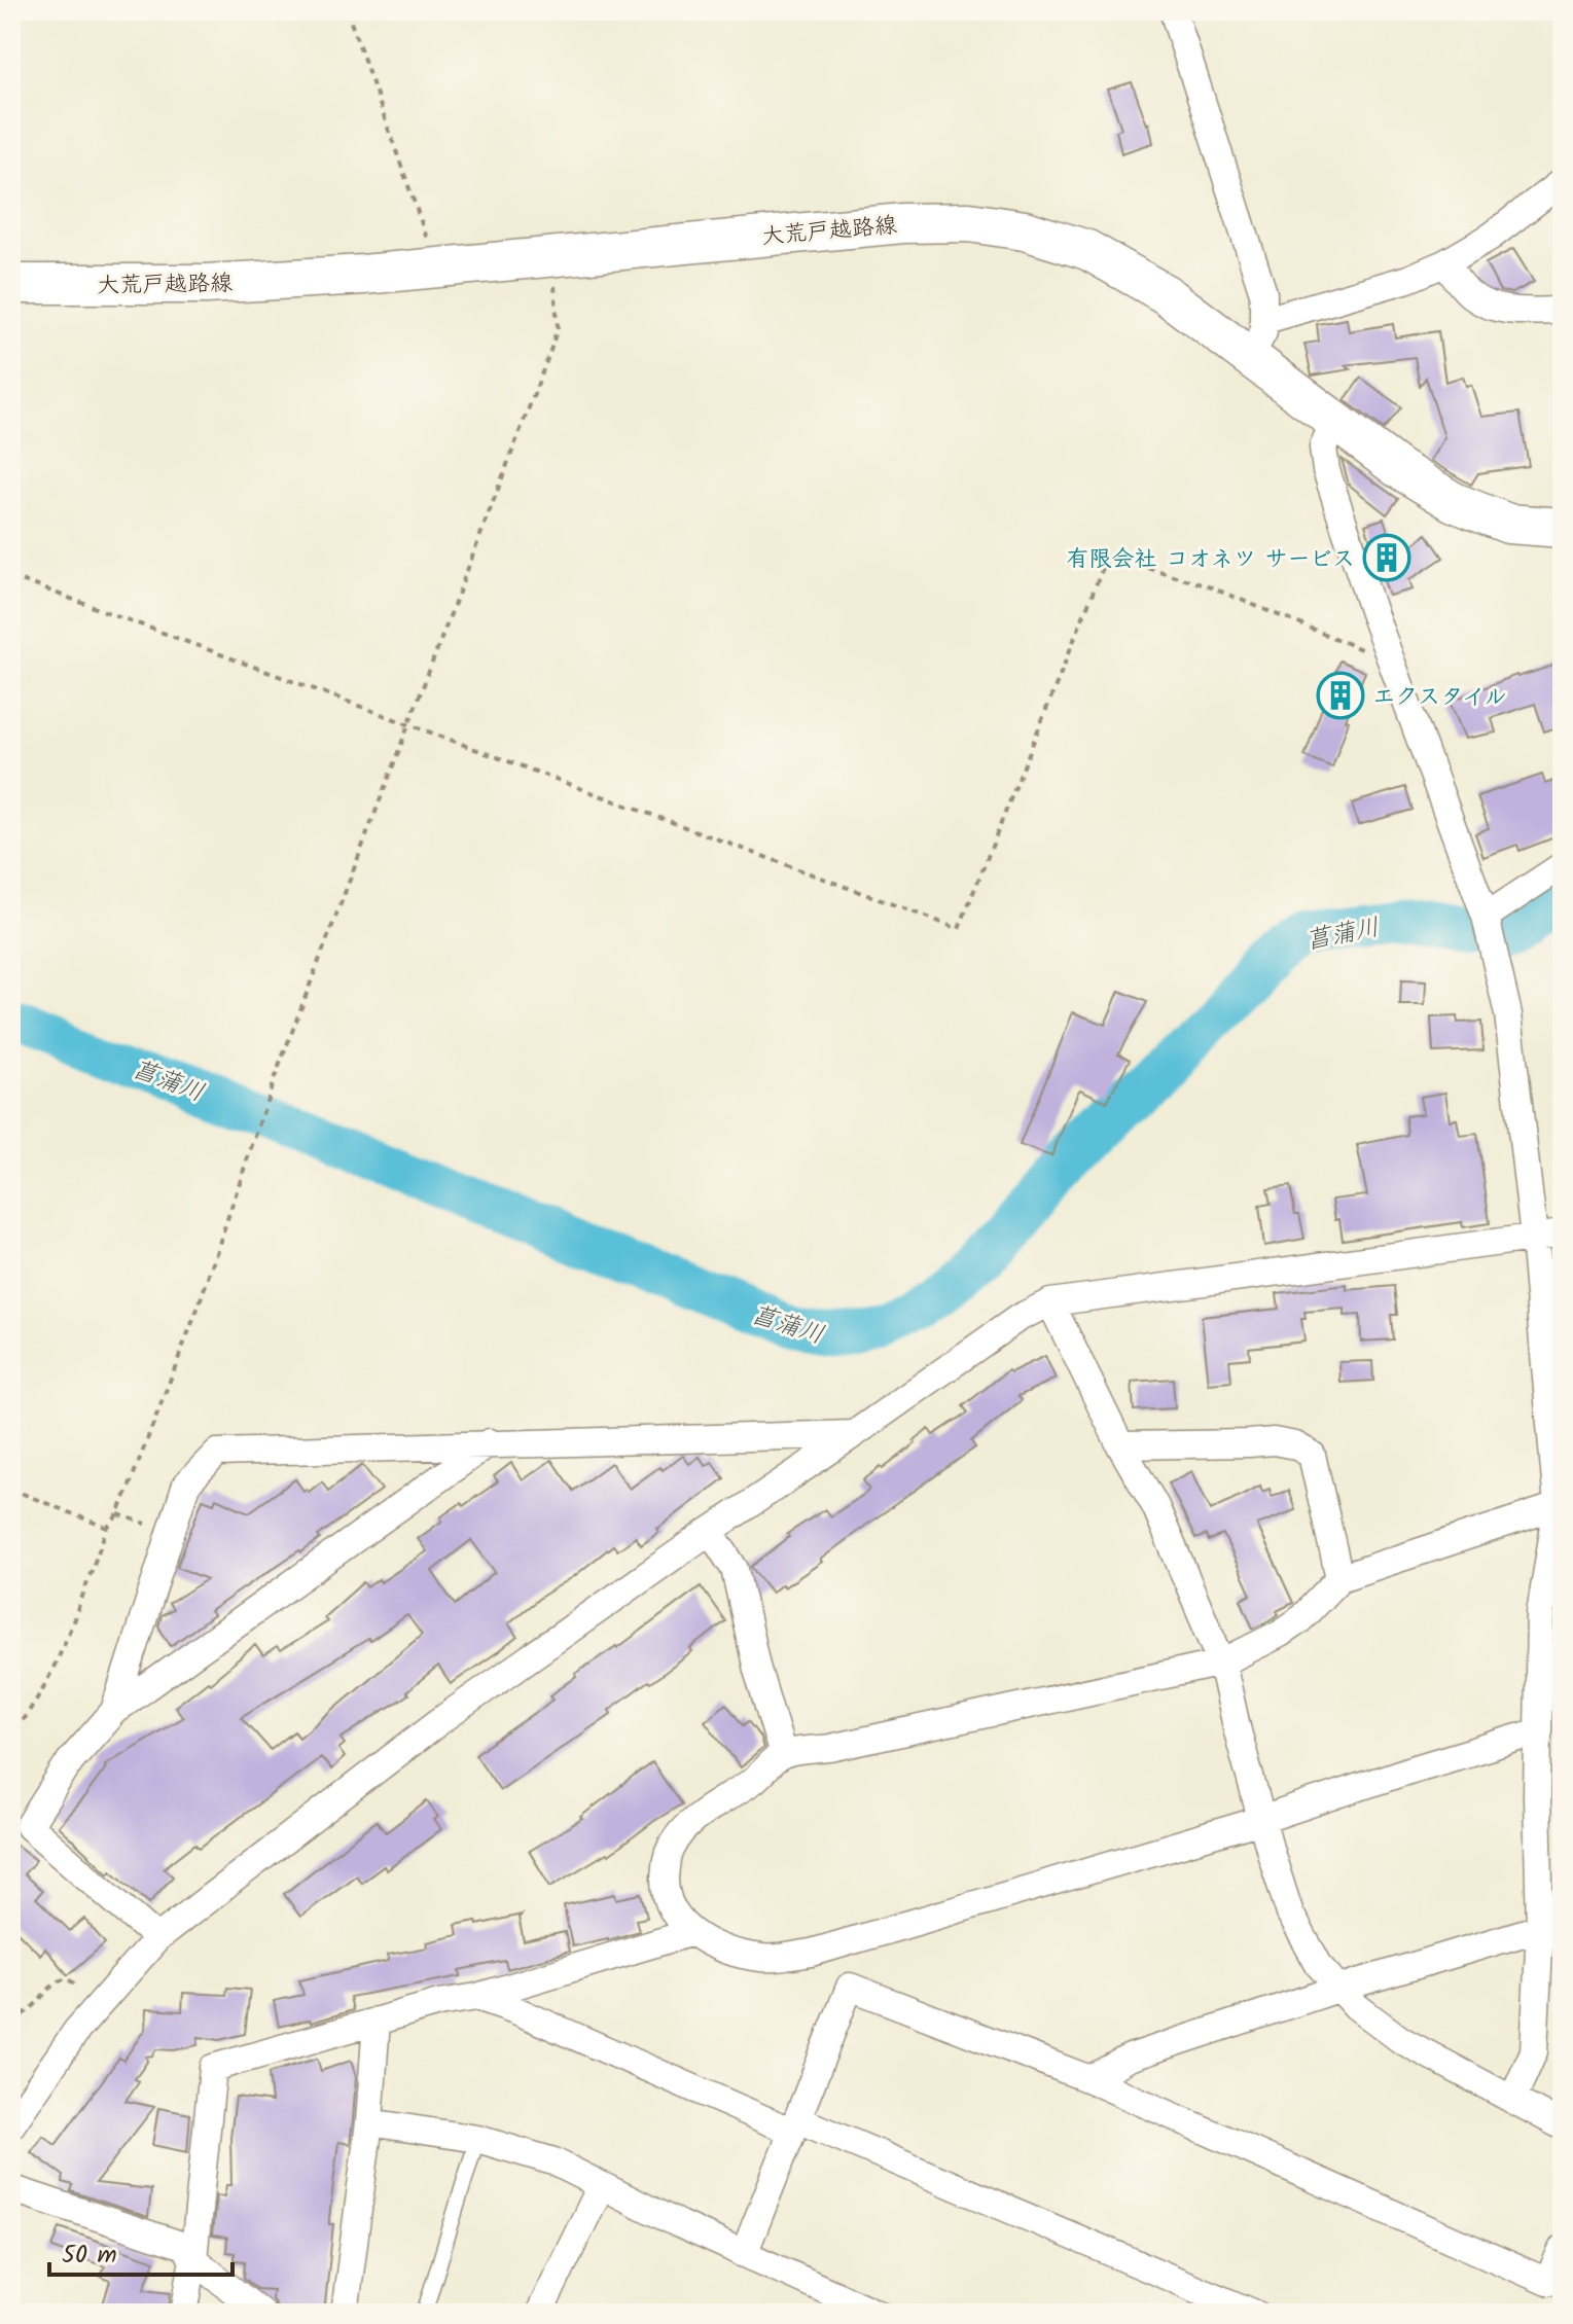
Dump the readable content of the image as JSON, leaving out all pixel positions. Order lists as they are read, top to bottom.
{
  "streets": {
    "main road": ["大荒戸越路線"]
  },
  "water": ["菖蒲川"],
  "places": {
    "building": ["有限会社 コオネツ サービス", "エクスタイル"]
  },
  "scale_bar": "50 m"
}
